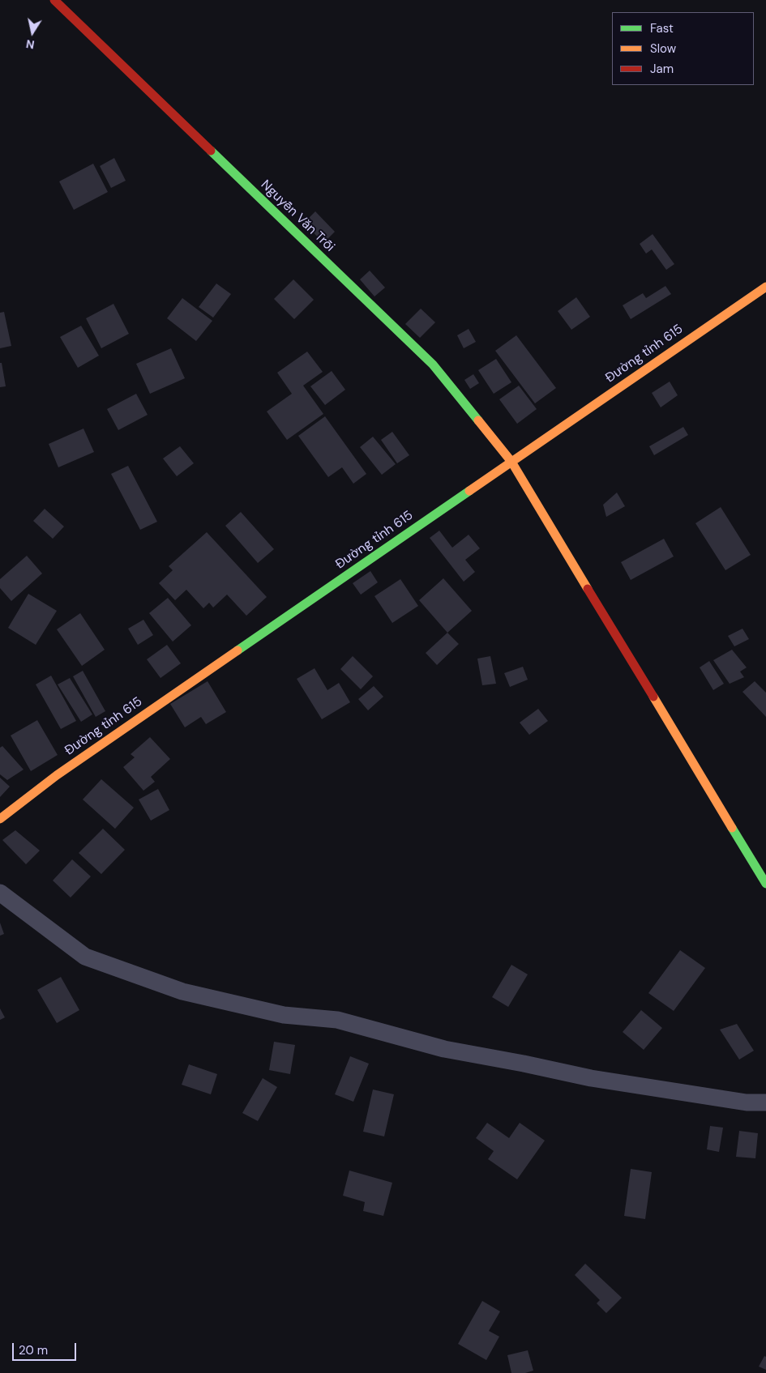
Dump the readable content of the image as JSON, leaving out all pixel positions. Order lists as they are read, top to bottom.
{
  "streets": {
    "street": ["Nguyễn Văn Trỗi", "Đường tỉnh 615"]
  },
  "crossings": [
    ["Nguyễn Văn Trỗi", "Đường tỉnh 615"]
  ],
  "legend": ["Fast", "Slow", "Jam"],
  "scale_bar": "20 m",
  "north": "bottom"
}
